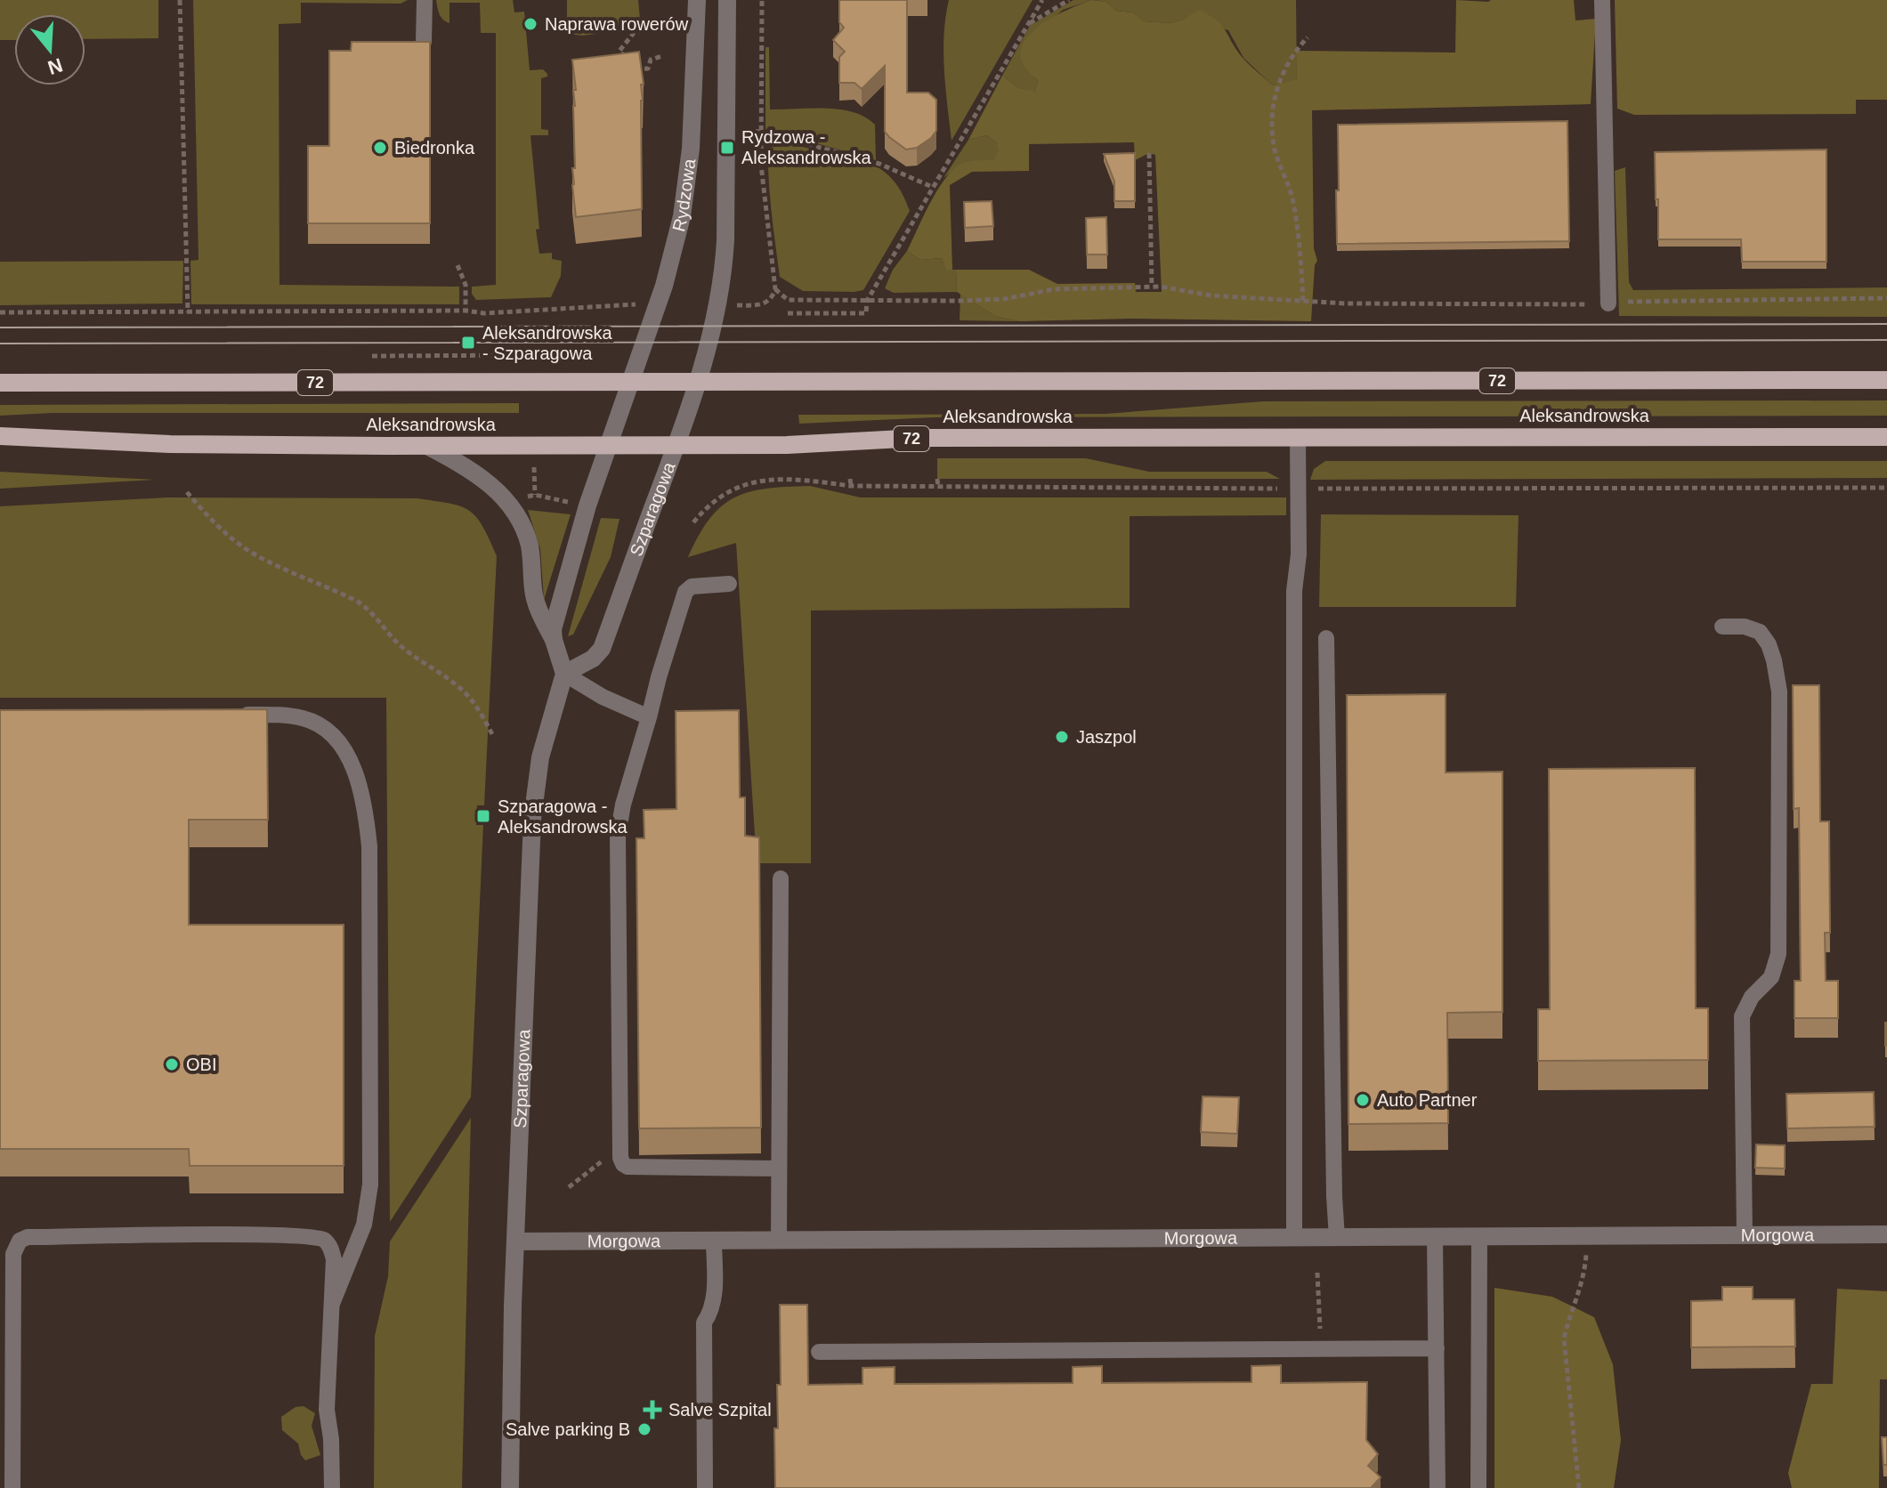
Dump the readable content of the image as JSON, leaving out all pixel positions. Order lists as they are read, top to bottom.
{
  "streets": {
    "main road": ["72", "Aleksandrowska"],
    "street": ["Rydzowa", "Szparagowa", "Morgowa"]
  },
  "crossings": [
    ["Rydzowa", "Aleksandrowska"],
    ["Aleksandrowska", "Szparagowa"],
    ["Szparagowa", "Morgowa"]
  ],
  "places": {
    "other": [
      "Naprawa rowerów",
      "Biedronka",
      "Jaszpol",
      "OBI",
      "Auto Partner",
      "Salve parking B"
    ],
    "transit": ["Rydzowa - Aleksandrowska", "Aleksandrowska - Szparagowa", "Szparagowa - Aleksandrowska"],
    "health": ["Salve Szpital"]
  },
  "north": "bottom"
}
